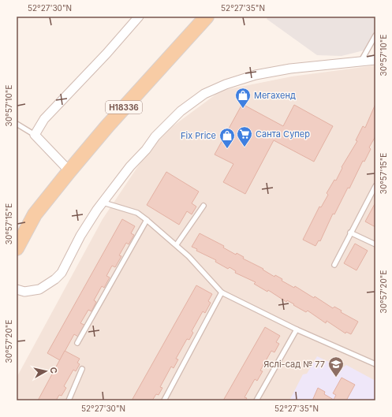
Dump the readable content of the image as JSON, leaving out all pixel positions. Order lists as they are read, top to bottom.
{
  "streets": {
    "main road": ["Н18336"]
  },
  "places": {
    "shop": ["Мегахенд", "Fix Price"],
    "supermarket": ["Санта Супер"],
    "school or university": ["Яслі-сад № 77"]
  },
  "north": "right",
  "coordinates": [
    "52°27'30\"N",
    "52°27'35\"N",
    "30°57'10\"E",
    "30°57'15\"E",
    "30°57'20\"E"
  ]
}
